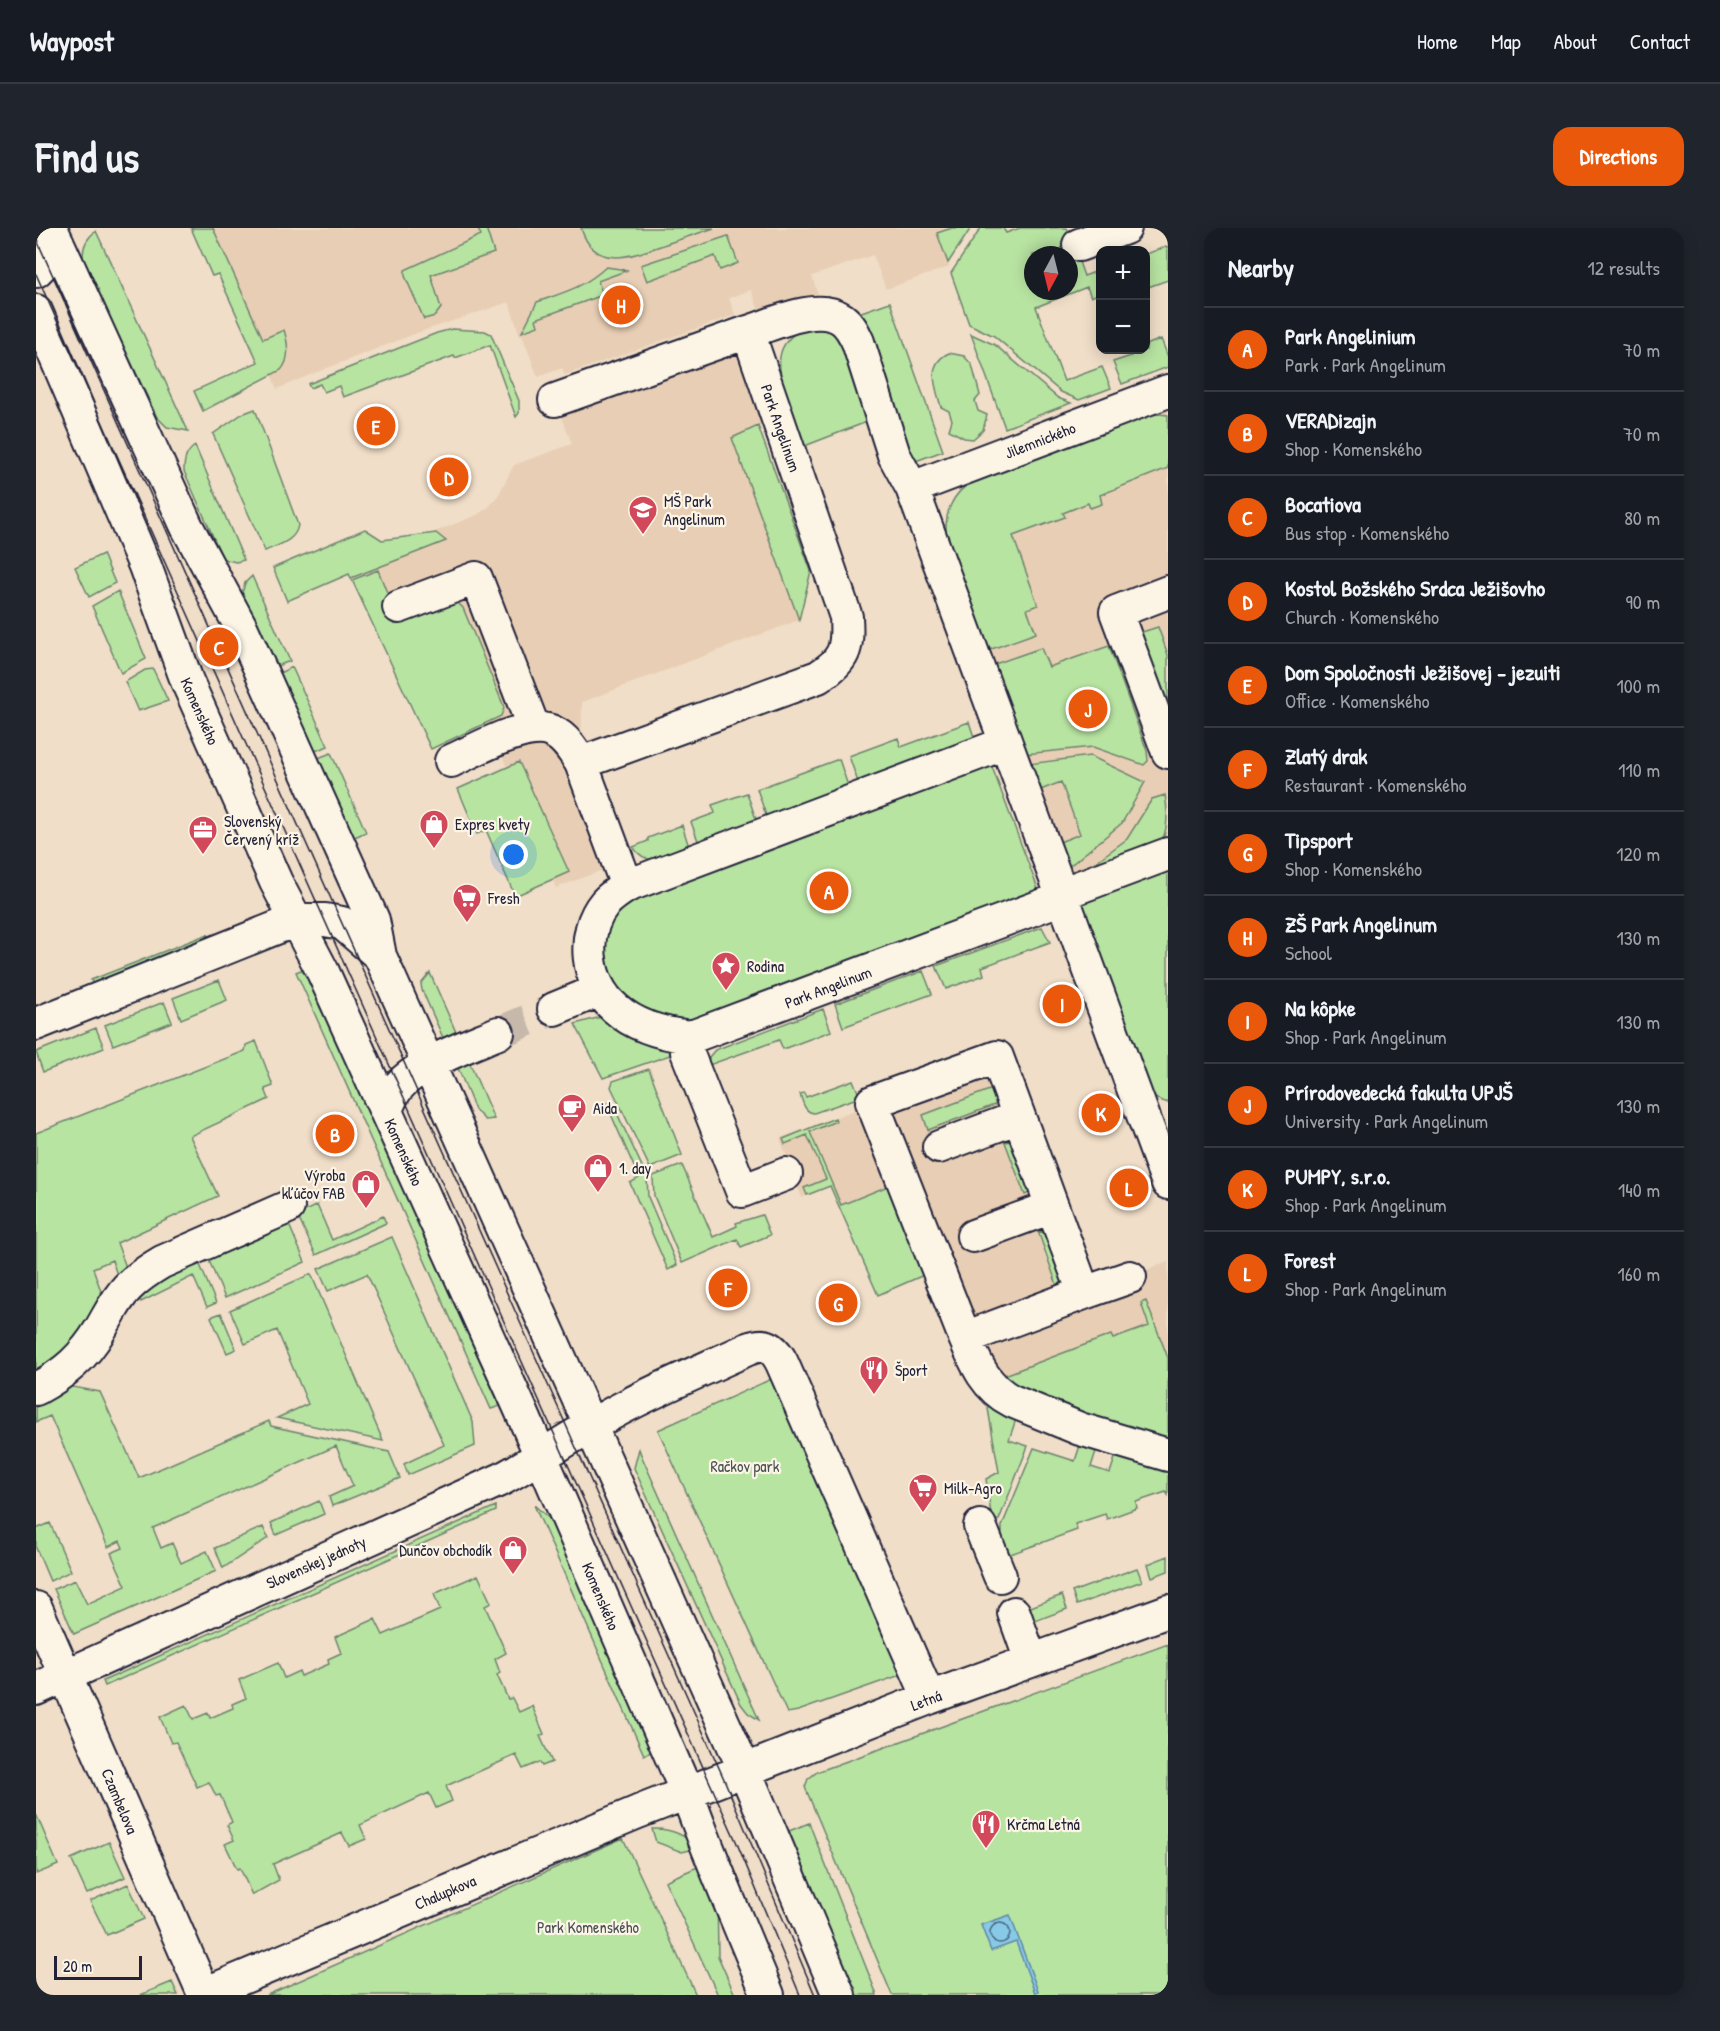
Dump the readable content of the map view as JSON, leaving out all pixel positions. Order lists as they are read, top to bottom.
{
  "streets": {
    "street": [
      "Park Angelinum",
      "Jilemnického",
      "Komenského",
      "Slovenskej jednoty",
      "Letná",
      "Czambelova",
      "Chalupkova"
    ]
  },
  "crossings": [
    ["Komenského", "Slovenskej jednoty"],
    ["Komenského", "Letná"],
    ["Komenského", "Chalupkova"],
    ["Slovenskej jednoty", "Czambelova"],
    ["Letná", "Chalupkova"],
    ["Czambelova", "Chalupkova"]
  ],
  "parks": ["Račkov park", "Park Komenského"],
  "places": {
    "school or university": ["MŠ Park Angelinum"],
    "shop": [
      "Expres kvety",
      "1. day",
      "Výroba kľúčov FAB",
      "Dunčov obchodík"
    ],
    "office": ["Slovenský Červený kríž"],
    "supermarket": ["Fresh", "Milk-Agro"],
    "place": ["Rodina"],
    "cafe": ["Aida"],
    "restaurant": ["Šport", "Krčma Letná"]
  },
  "scale_bar": "20 m",
  "north": "bottom",
  "page": {
    "header": "Waypost",
    "nav": [
      "Home",
      "Map",
      "About",
      "Contact"
    ],
    "buttons": "Directions",
    "title": "Find us",
    "heading": ["Nearby", "12 results"],
    "map_buttons": ["+", "−"],
    "pins": [
      "H",
      "E",
      "D",
      "C",
      "J",
      "A",
      "I",
      "K",
      "B",
      "L",
      "F",
      "G"
    ],
    "list": [
      {
        "mark": "A",
        "name": "Park Angelinium",
        "note": "Park · Park Angelinum",
        "value": "70 m"
      },
      {
        "mark": "B",
        "name": "VERADizajn",
        "note": "Shop · Komenského",
        "value": "70 m"
      },
      {
        "mark": "C",
        "name": "Bocatiova",
        "note": "Bus stop · Komenského",
        "value": "80 m"
      },
      {
        "mark": "D",
        "name": "Kostol Božského Srdca Ježišovho",
        "note": "Church · Komenského",
        "value": "90 m"
      },
      {
        "mark": "E",
        "name": "Dom Spoločnosti Ježišovej - jezuiti",
        "note": "Office · Komenského",
        "value": "100 m"
      },
      {
        "mark": "F",
        "name": "Zlatý drak",
        "note": "Restaurant · Komenského",
        "value": "110 m"
      },
      {
        "mark": "G",
        "name": "Tipsport",
        "note": "Shop · Komenského",
        "value": "120 m"
      },
      {
        "mark": "H",
        "name": "ZŠ Park Angelinum",
        "note": "School",
        "value": "130 m"
      },
      {
        "mark": "I",
        "name": "Na kôpke",
        "note": "Shop · Park Angelinum",
        "value": "130 m"
      },
      {
        "mark": "J",
        "name": "Prírodovedecká fakulta UPJŠ",
        "note": "University · Park Angelinum",
        "value": "130 m"
      },
      {
        "mark": "K",
        "name": "PUMPY, s.r.o.",
        "note": "Shop · Park Angelinum",
        "value": "140 m"
      },
      {
        "mark": "L",
        "name": "Forest",
        "note": "Shop · Park Angelinum",
        "value": "160 m"
      }
    ],
    "scale": "20 m"
  }
}
